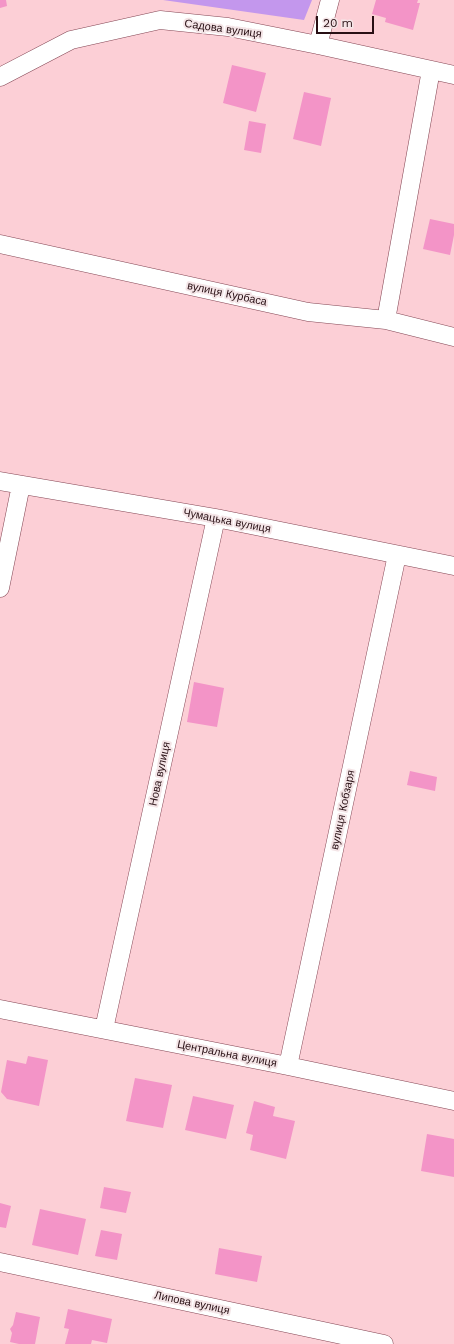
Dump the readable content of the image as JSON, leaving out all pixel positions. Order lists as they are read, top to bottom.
{
  "streets": {
    "street": [
      "Садова вулиця",
      "вулиця Курбаса",
      "Чумацька вулиця",
      "Нова вулиця",
      "вулиця Кобзаря",
      "Центральна вулиця",
      "Липова вулиця"
    ]
  },
  "crossings": [
    ["Чумацька вулиця", "Нова вулиця"],
    ["Чумацька вулиця", "вулиця Кобзаря"],
    ["Нова вулиця", "Центральна вулиця"],
    ["вулиця Кобзаря", "Центральна вулиця"]
  ],
  "scale_bar": "20 m"
}
